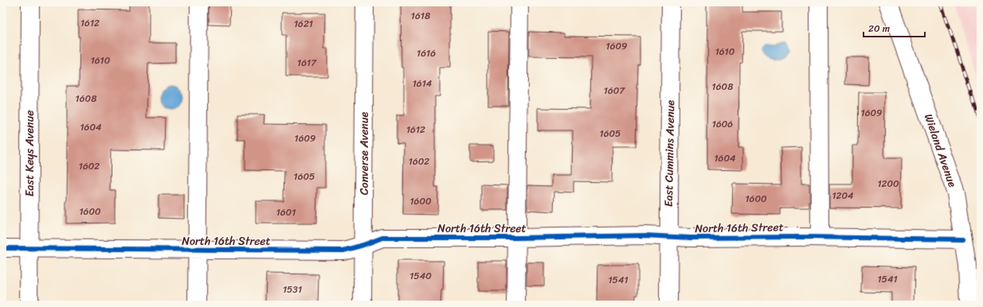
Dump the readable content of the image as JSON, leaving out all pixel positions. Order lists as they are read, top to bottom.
{
  "streets": {
    "street": [
      "Wieland Avenue",
      "East Keys Avenue",
      "Converse Avenue",
      "East Cummins Avenue",
      "North 16th Street"
    ]
  },
  "crossings": [
    ["Wieland Avenue", "North 16th Street"],
    ["East Keys Avenue", "North 16th Street"],
    ["Converse Avenue", "North 16th Street"],
    ["East Cummins Avenue", "North 16th Street"]
  ],
  "house_numbers": [
    "1618",
    "1612",
    "1621",
    "1609",
    "1610",
    "1616",
    "1610",
    "1617",
    "1614",
    "1608",
    "1607",
    "1608",
    "1609",
    "1606",
    "1604",
    "1612",
    "1605",
    "1609",
    "1604",
    "1602",
    "1602",
    "1605",
    "1200",
    "1204",
    "1600",
    "1600",
    "1600",
    "1601",
    "1540",
    "1541",
    "1541",
    "1531"
  ],
  "scale_bar": "20 m"
}
